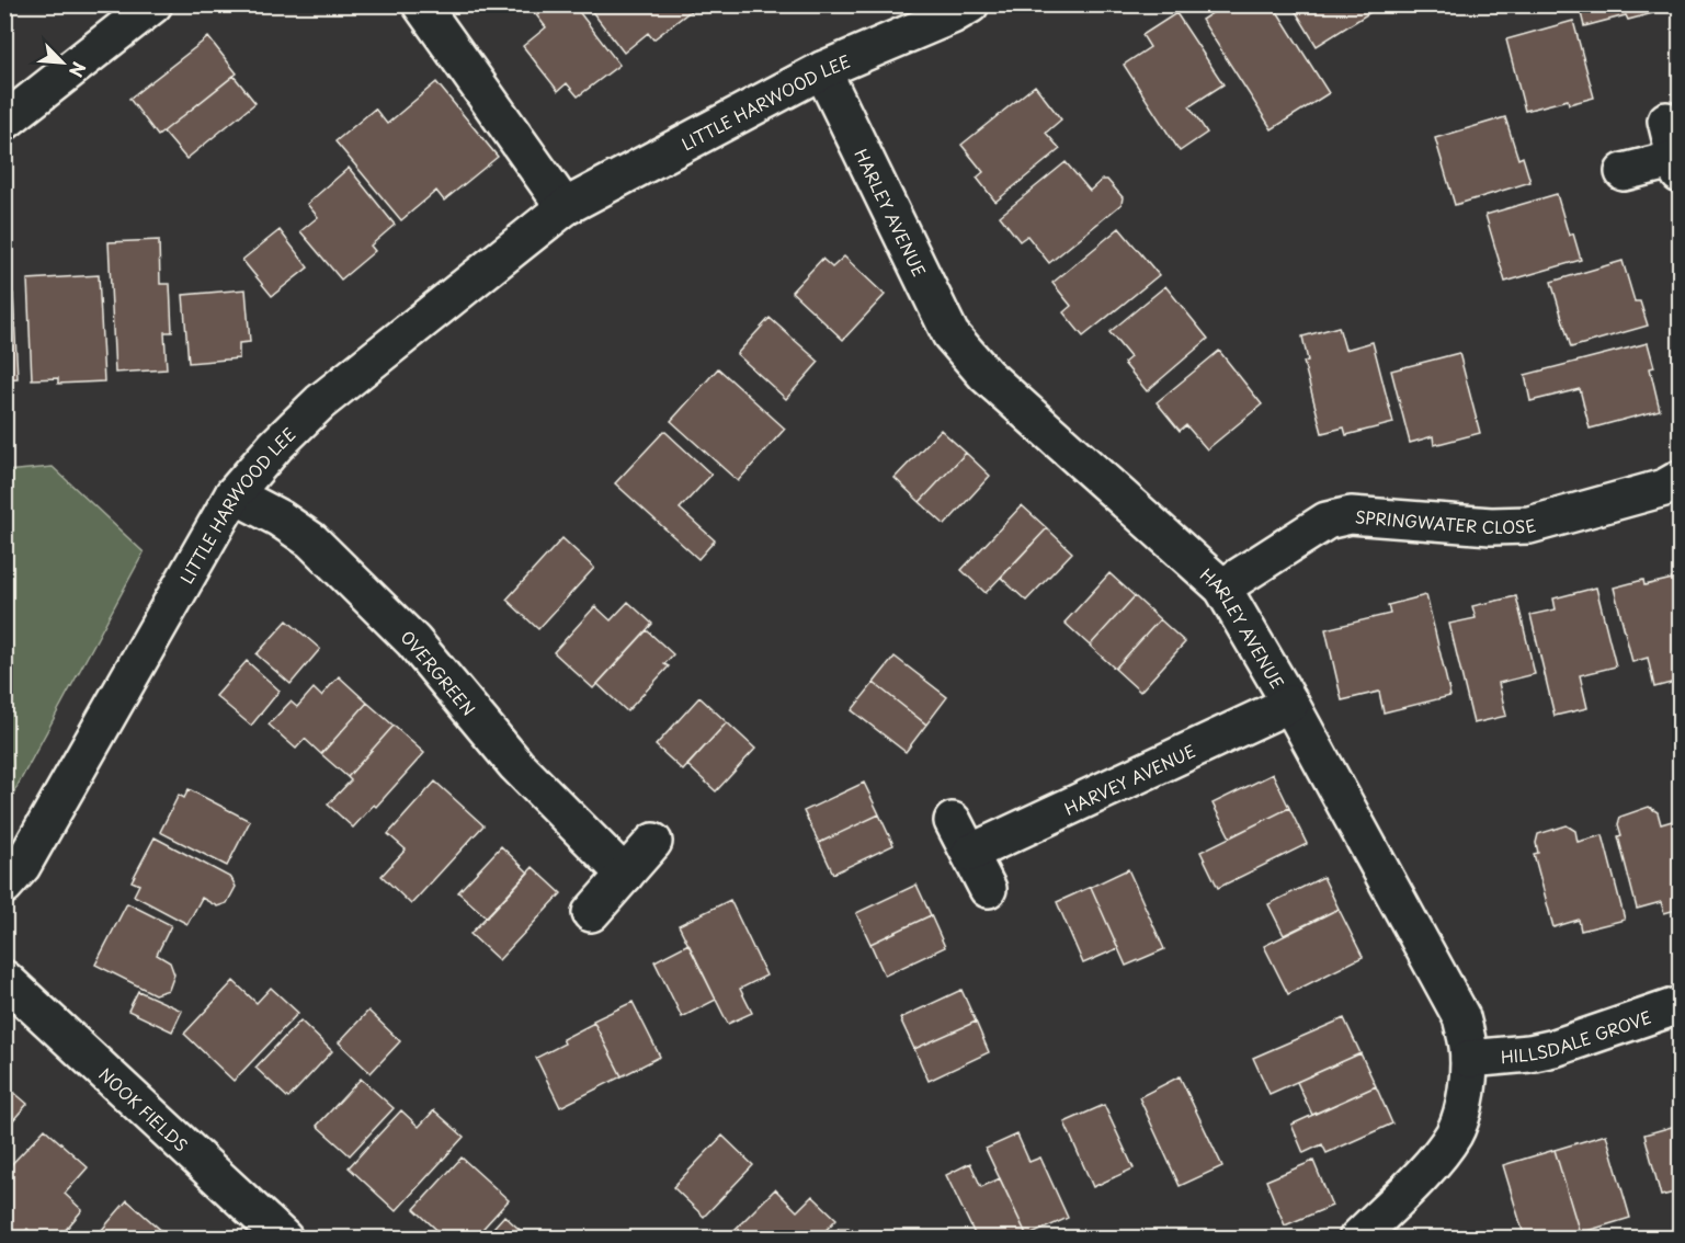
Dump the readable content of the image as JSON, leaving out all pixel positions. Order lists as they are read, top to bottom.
{
  "streets": {
    "street": [
      "LITTLE HARWOOD LEE",
      "HARLEY AVENUE",
      "SPRINGWATER CLOSE",
      "OVERGREEN",
      "HARVEY AVENUE",
      "HILLSDALE GROVE",
      "NOOK FIELDS"
    ]
  },
  "crossings": [
    ["LITTLE HARWOOD LEE", "HARLEY AVENUE"],
    ["LITTLE HARWOOD LEE", "OVERGREEN"],
    ["HARLEY AVENUE", "SPRINGWATER CLOSE"],
    ["HARLEY AVENUE", "HARVEY AVENUE"],
    ["HARLEY AVENUE", "HILLSDALE GROVE"]
  ],
  "north": "bottom right"
}
